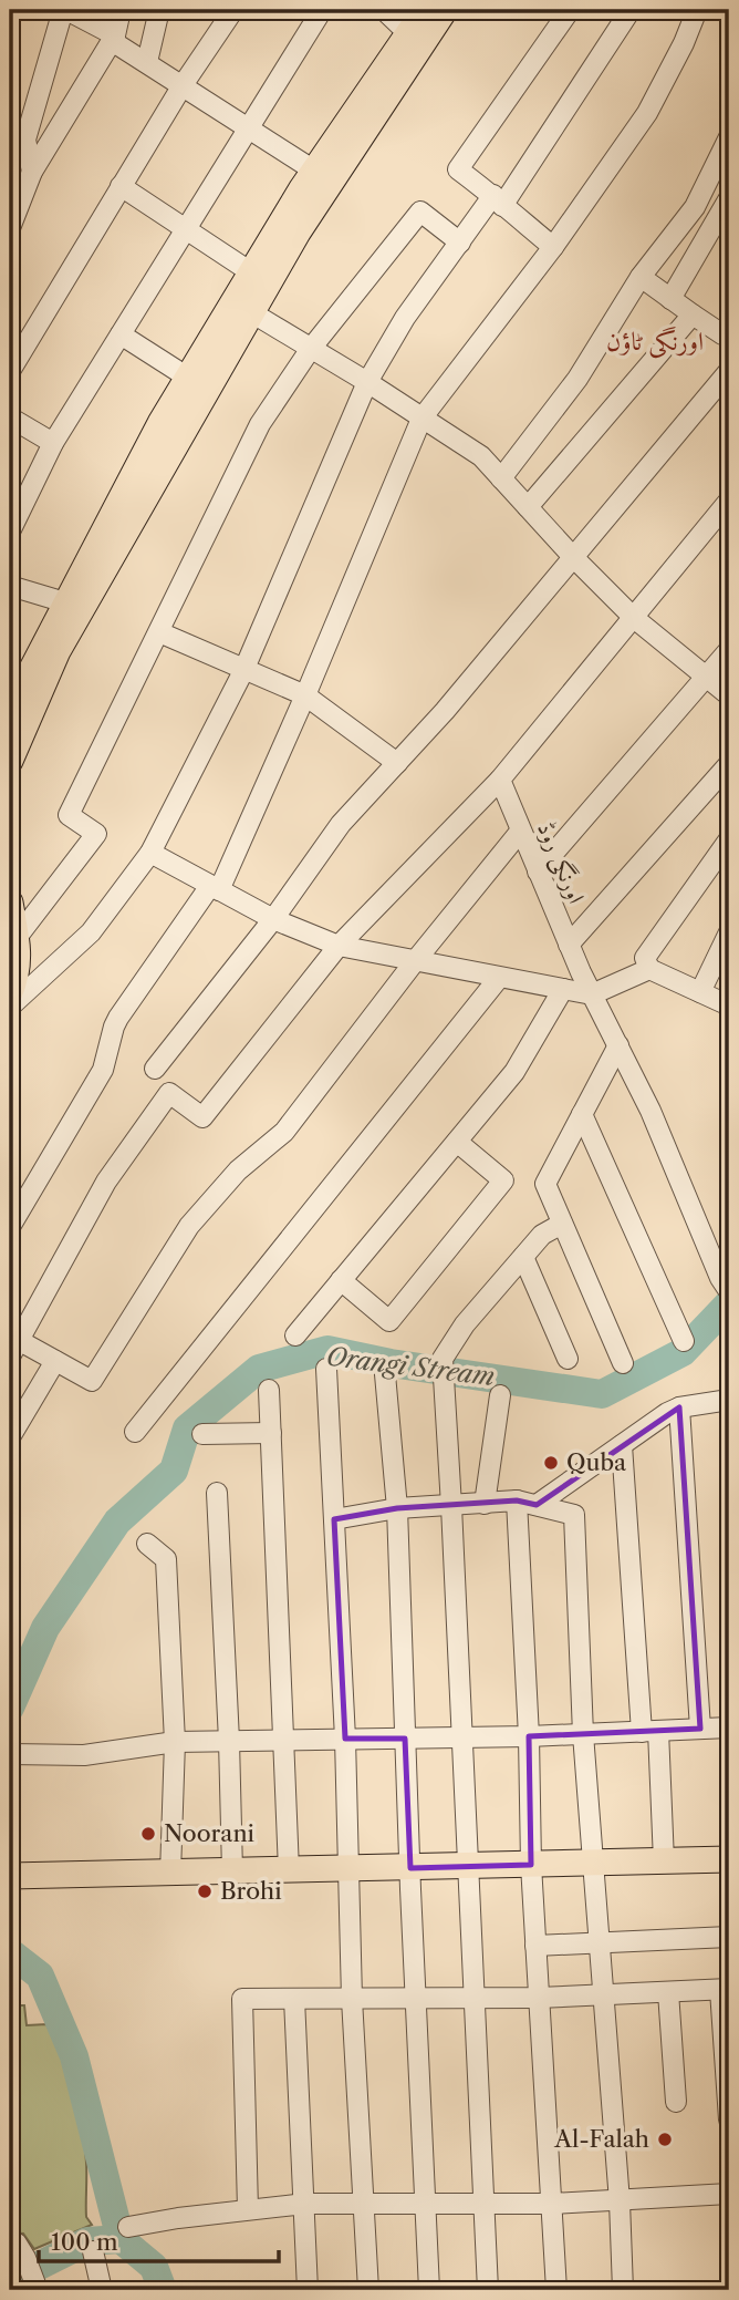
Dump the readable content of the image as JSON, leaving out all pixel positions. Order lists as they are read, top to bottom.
{
  "streets": {
    "street": ["اورنگی روڈ"]
  },
  "districts": ["اورنگی ٹاؤن"],
  "water": ["Orangi Stream"],
  "places": [
    "Quba",
    "Noorani",
    "Brohi",
    "Al-Falah"
  ],
  "scale_bar": "100 m"
}
